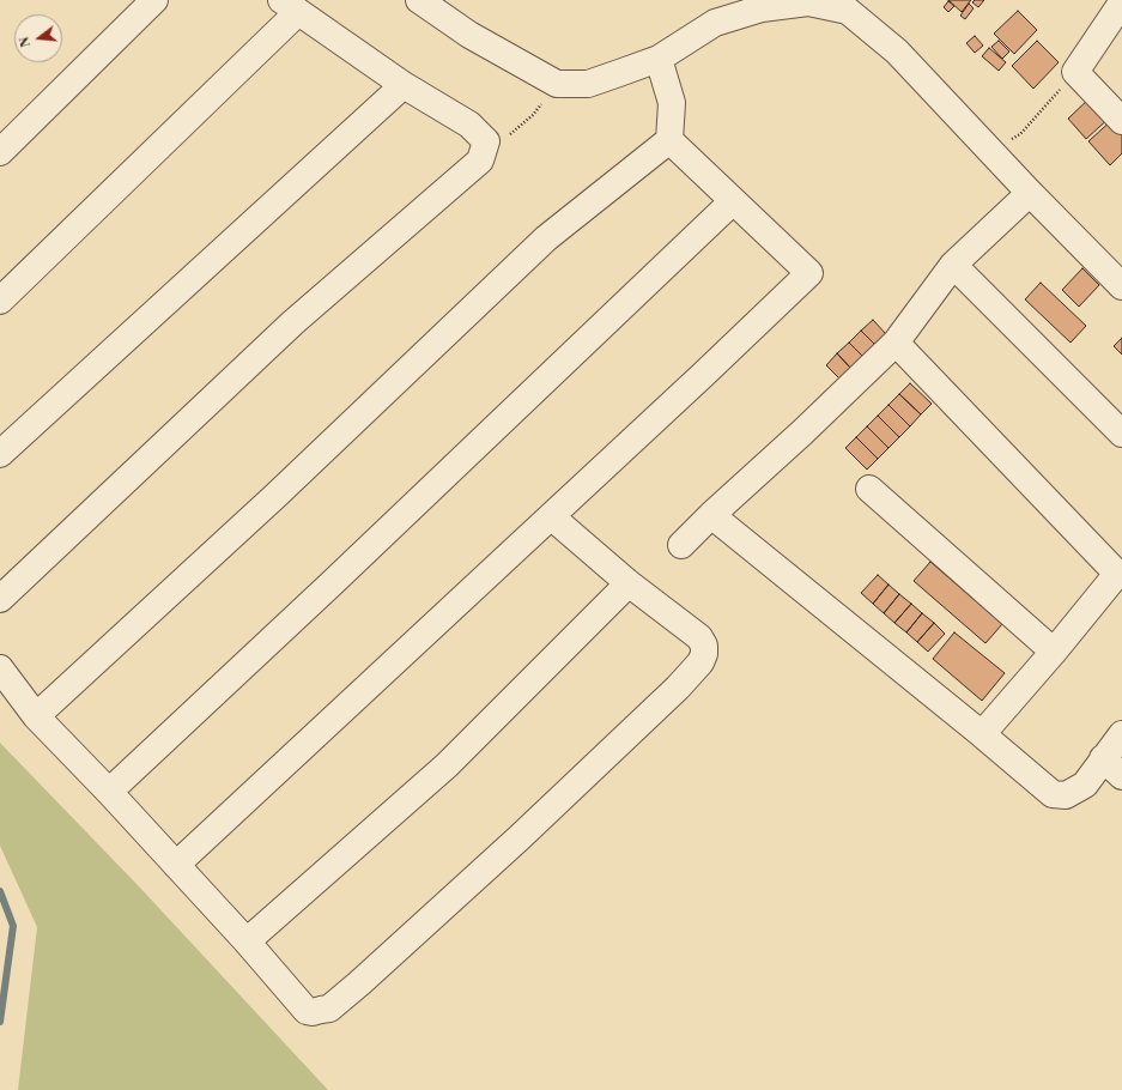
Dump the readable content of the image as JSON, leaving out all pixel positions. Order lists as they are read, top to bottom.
{
  "north": "left"
}
